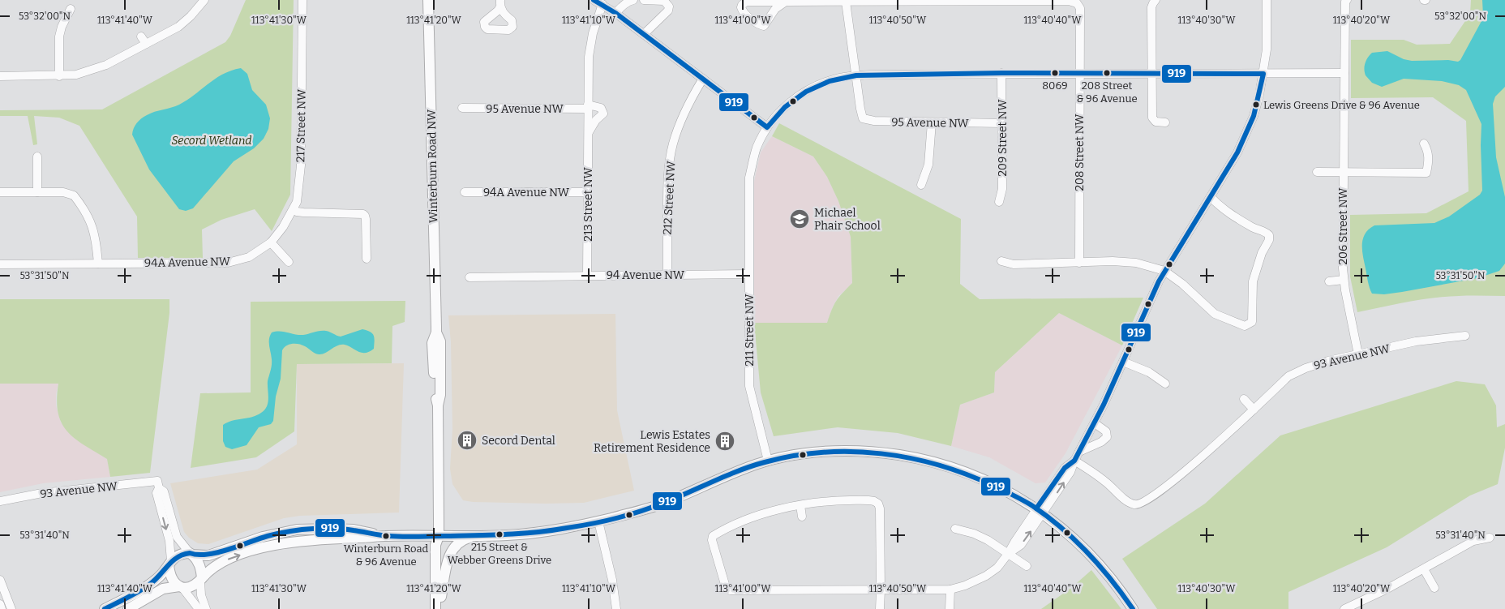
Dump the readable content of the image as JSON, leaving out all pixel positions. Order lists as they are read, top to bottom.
{
  "streets": {
    "main road": ["Winterburn Road NW"],
    "street": [
      "95 Avenue NW",
      "217 Street NW",
      "209 Street NW",
      "208 Street NW",
      "94A Avenue NW",
      "212 Street NW",
      "213 Street NW",
      "206 Street NW",
      "94 Avenue NW",
      "211 Street NW",
      "93 Avenue NW"
    ]
  },
  "crossings": [
    ["95 Avenue NW", "209 Street NW"],
    ["95 Avenue NW", "213 Street NW"],
    ["95 Avenue NW", "211 Street NW"],
    ["217 Street NW", "94A Avenue NW"],
    ["209 Street NW", "211 Street NW"],
    ["208 Street NW", "211 Street NW"],
    ["94A Avenue NW", "213 Street NW"],
    ["212 Street NW", "94 Avenue NW"],
    ["213 Street NW", "94 Avenue NW"],
    ["206 Street NW", "211 Street NW"],
    ["206 Street NW", "93 Avenue NW"],
    ["94 Avenue NW", "211 Street NW"]
  ],
  "parks": ["Secord Wetland"],
  "places": {
    "other": [
      "8069",
      "208 Street & 96 Avenue",
      "Lewis Greens Drive & 96 Avenue",
      "215 Street & Webber Greens Drive",
      "Winterburn Road & 96 Avenue"
    ],
    "school or university": ["Michael Phair School"],
    "building": ["Secord Dental", "Lewis Estates Retirement Residence"]
  },
  "lines": ["transit line 919"],
  "coordinates": [
    "53°32'00\"N",
    "113°41'40\"W",
    "113°41'30\"W",
    "113°41'20\"W",
    "113°41'10\"W",
    "113°41'00\"W",
    "113°40'50\"W",
    "113°40'40\"W",
    "113°40'30\"W",
    "113°40'20\"W",
    "53°31'50\"N",
    "53°31'40\"N"
  ]
}
